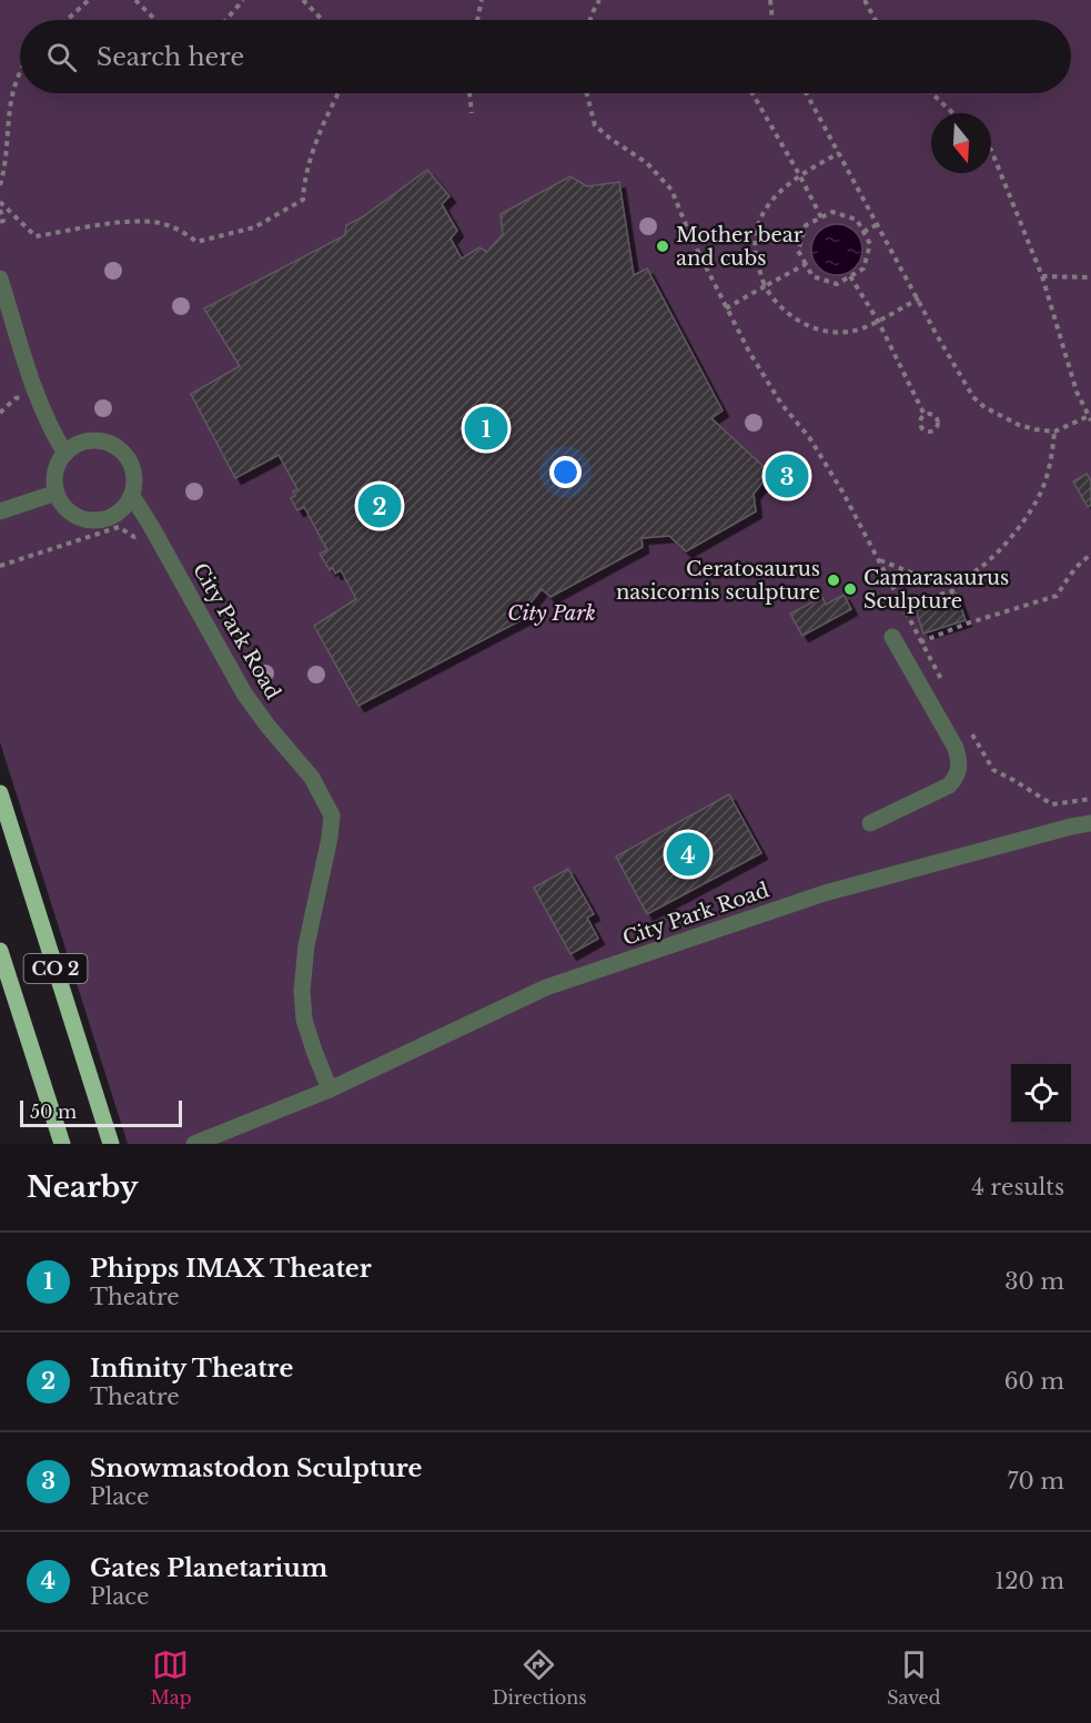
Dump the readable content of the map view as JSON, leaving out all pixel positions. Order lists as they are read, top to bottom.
{
  "streets": {
    "main road": ["CO 2"],
    "lane": ["City Park Road"]
  },
  "parks": ["City Park"],
  "places": ["Mother bear and cubs", "Ceratosaurus nasicornis sculpture", "Camarasaurus Sculpture"],
  "scale_bar": "50 m",
  "north": "bottom",
  "page": {
    "search": "Search here",
    "pins": [
      "1",
      "3",
      "2",
      "4"
    ],
    "scale": "50 m",
    "heading": ["Nearby", "4 results"],
    "list": [
      {
        "mark": "1",
        "name": "Phipps IMAX Theater",
        "note": "Theatre",
        "value": "30 m"
      },
      {
        "mark": "2",
        "name": "Infinity Theatre",
        "note": "Theatre",
        "value": "60 m"
      },
      {
        "mark": "3",
        "name": "Snowmastodon Sculpture",
        "note": "Place",
        "value": "70 m"
      },
      {
        "mark": "4",
        "name": "Gates Planetarium",
        "note": "Place",
        "value": "120 m"
      }
    ],
    "nav": ["Map", "Directions", "Saved"]
  }
}
